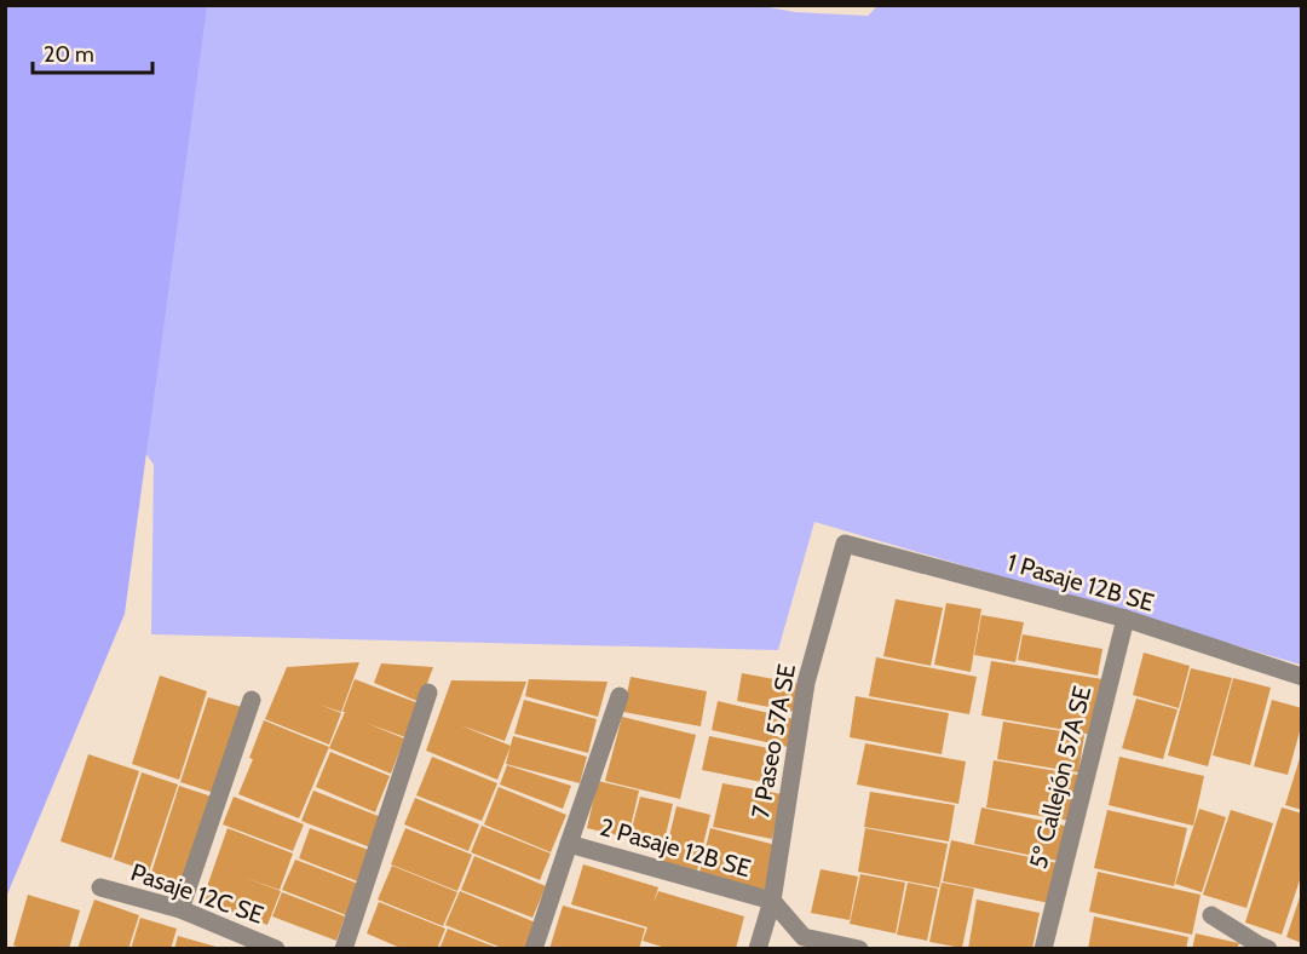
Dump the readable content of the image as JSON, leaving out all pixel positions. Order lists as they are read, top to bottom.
{
  "streets": {
    "street": [
      "1 Pasaje 12B SE",
      "7 Paseo 57A SE",
      "5º Callejón 57A SE",
      "2 Pasaje 12B SE",
      "Pasaje 12C SE"
    ]
  },
  "crossings": [
    ["1 Pasaje 12B SE", "7 Paseo 57A SE"],
    ["1 Pasaje 12B SE", "5º Callejón 57A SE"],
    ["7 Paseo 57A SE", "2 Pasaje 12B SE"]
  ],
  "scale_bar": "20 m"
}
